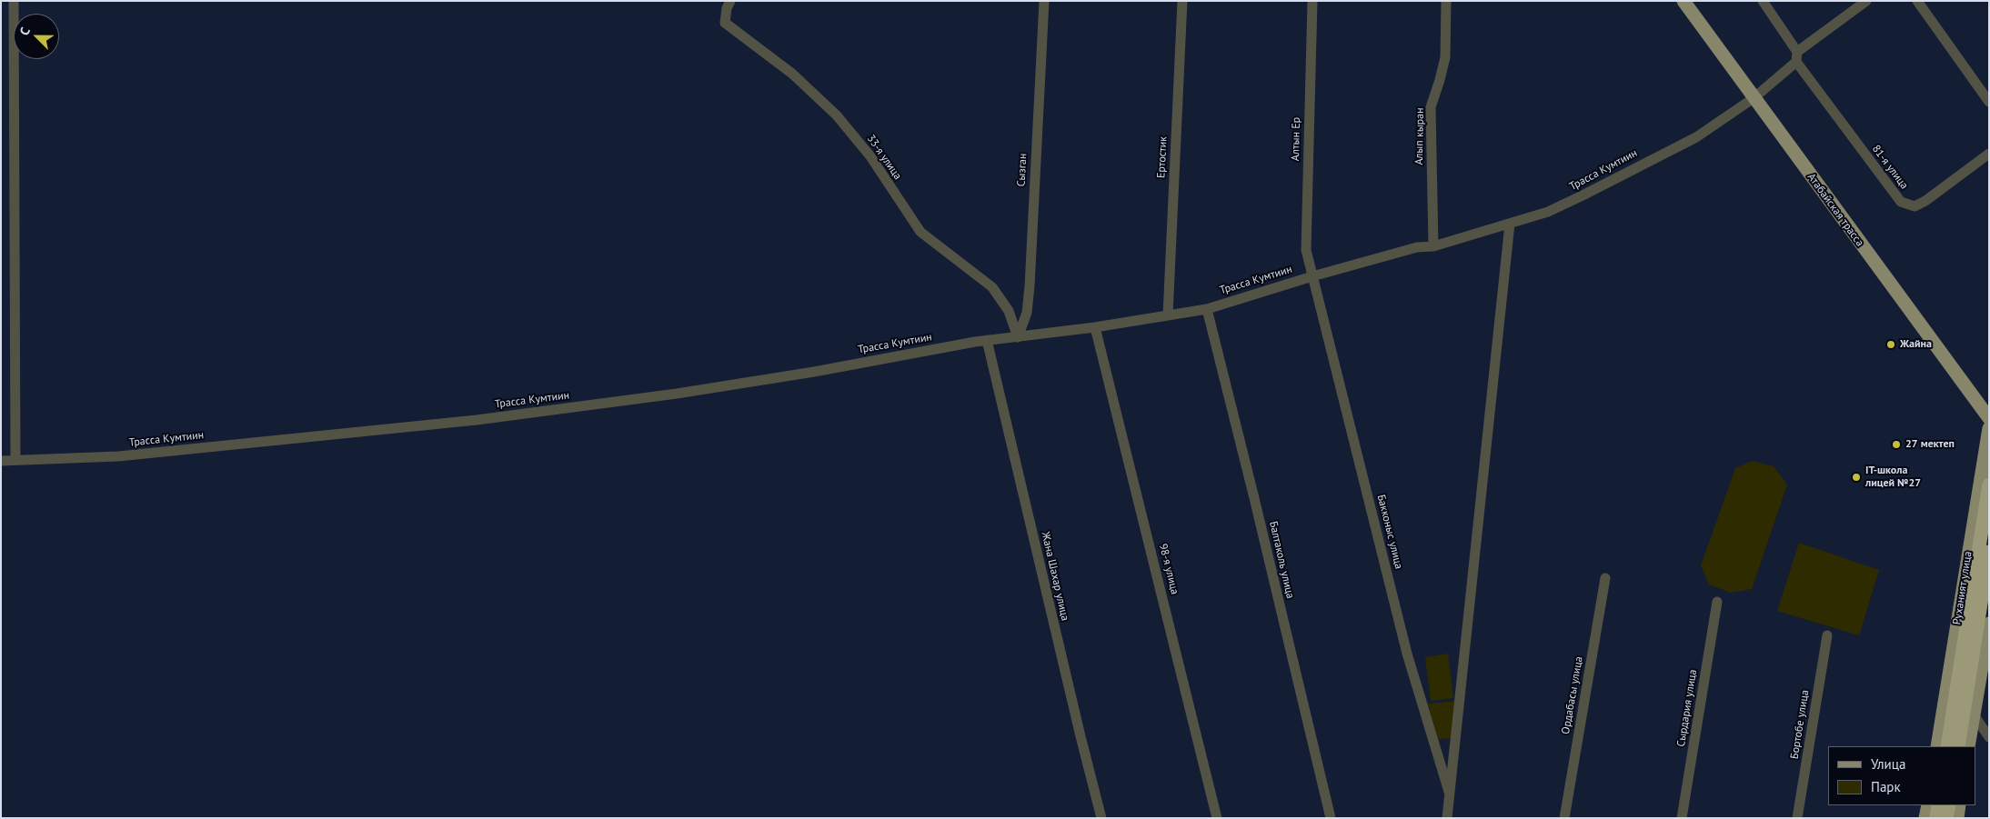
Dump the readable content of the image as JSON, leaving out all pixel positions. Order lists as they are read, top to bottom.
{
  "streets": {
    "main road": ["Атабайская трасса", "Руханият улица"],
    "street": [
      "Алып кыран",
      "Алтын Ер",
      "33-я улица",
      "Ертостик",
      "81-я улица",
      "Сызган",
      "Трасса Кумтиин",
      "Бакконыс улица",
      "Балтаколь улица",
      "98-я улица",
      "Жана Шахар улица",
      "Ордабасы улица",
      "Сырдария улица",
      "Бортобе улица"
    ]
  },
  "crossings": [
    ["Алып кыран", "Трасса Кумтиин"],
    ["Алтын Ер", "Трасса Кумтиин"],
    ["Алтын Ер", "Бакконыс улица"],
    ["33-я улица", "Сызган"],
    ["33-я улица", "Трасса Кумтиин"],
    ["Ертостик", "Трасса Кумтиин"],
    ["81-я улица", "Трасса Кумтиин"],
    ["Сызган", "Трасса Кумтиин"],
    ["Трасса Кумтиин", "Атабайская трасса"],
    ["Трасса Кумтиин", "Бакконыс улица"],
    ["Трасса Кумтиин", "Балтаколь улица"],
    ["Трасса Кумтиин", "98-я улица"],
    ["Трасса Кумтиин", "Жана Шахар улица"]
  ],
  "places": ["Жайна", "27 мектеп", "IT-школа лицей №27"],
  "legend": ["Улица", "Парк"],
  "north": "top left"
}
